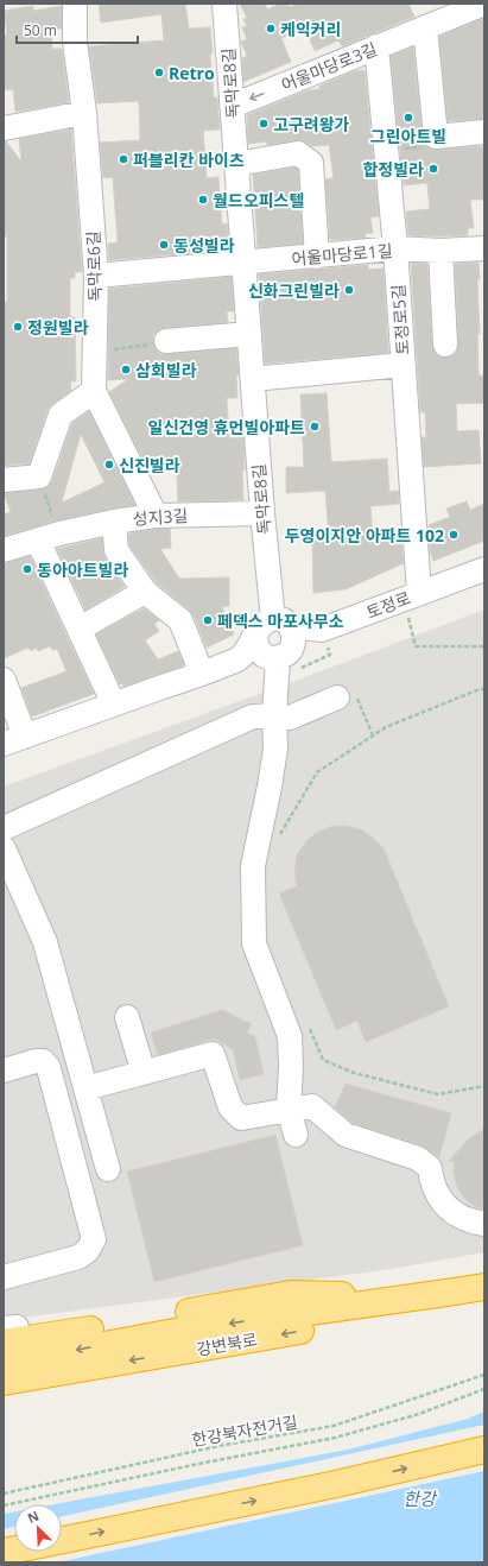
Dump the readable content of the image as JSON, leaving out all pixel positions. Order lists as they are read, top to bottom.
{
  "streets": {
    "highway": ["강변북로"],
    "street": [
      "어울마당로3길",
      "독막로8길",
      "어울마당로1길",
      "독막로6길",
      "토정로5길",
      "성지3길",
      "토정로"
    ],
    "path": ["한강북자전거길"]
  },
  "crossings": [
    ["어울마당로3길", "독막로8길"],
    ["어울마당로3길", "토정로5길"],
    ["독막로8길", "어울마당로1길"],
    ["독막로8길", "성지3길"],
    ["독막로8길", "토정로"],
    ["어울마당로1길", "토정로5길"],
    ["독막로6길", "성지3길"],
    ["토정로5길", "토정로"]
  ],
  "one_way": ["어울마당로3길"],
  "water": ["한강"],
  "places": [
    "케익커리",
    "Retro",
    "그린아트빌",
    "고구려왕가",
    "퍼블리칸 바이츠",
    "합정빌라",
    "월드오피스텔",
    "동성빌라",
    "신화그린빌라",
    "정원빌라",
    "삼회빌라",
    "일신건영 휴먼빌아파트",
    "신진빌라",
    "두영이지안 아파트 102",
    "동아아트빌라",
    "페덱스 마포사무소"
  ],
  "scale_bar": "50 m",
  "north": "top left"
}
